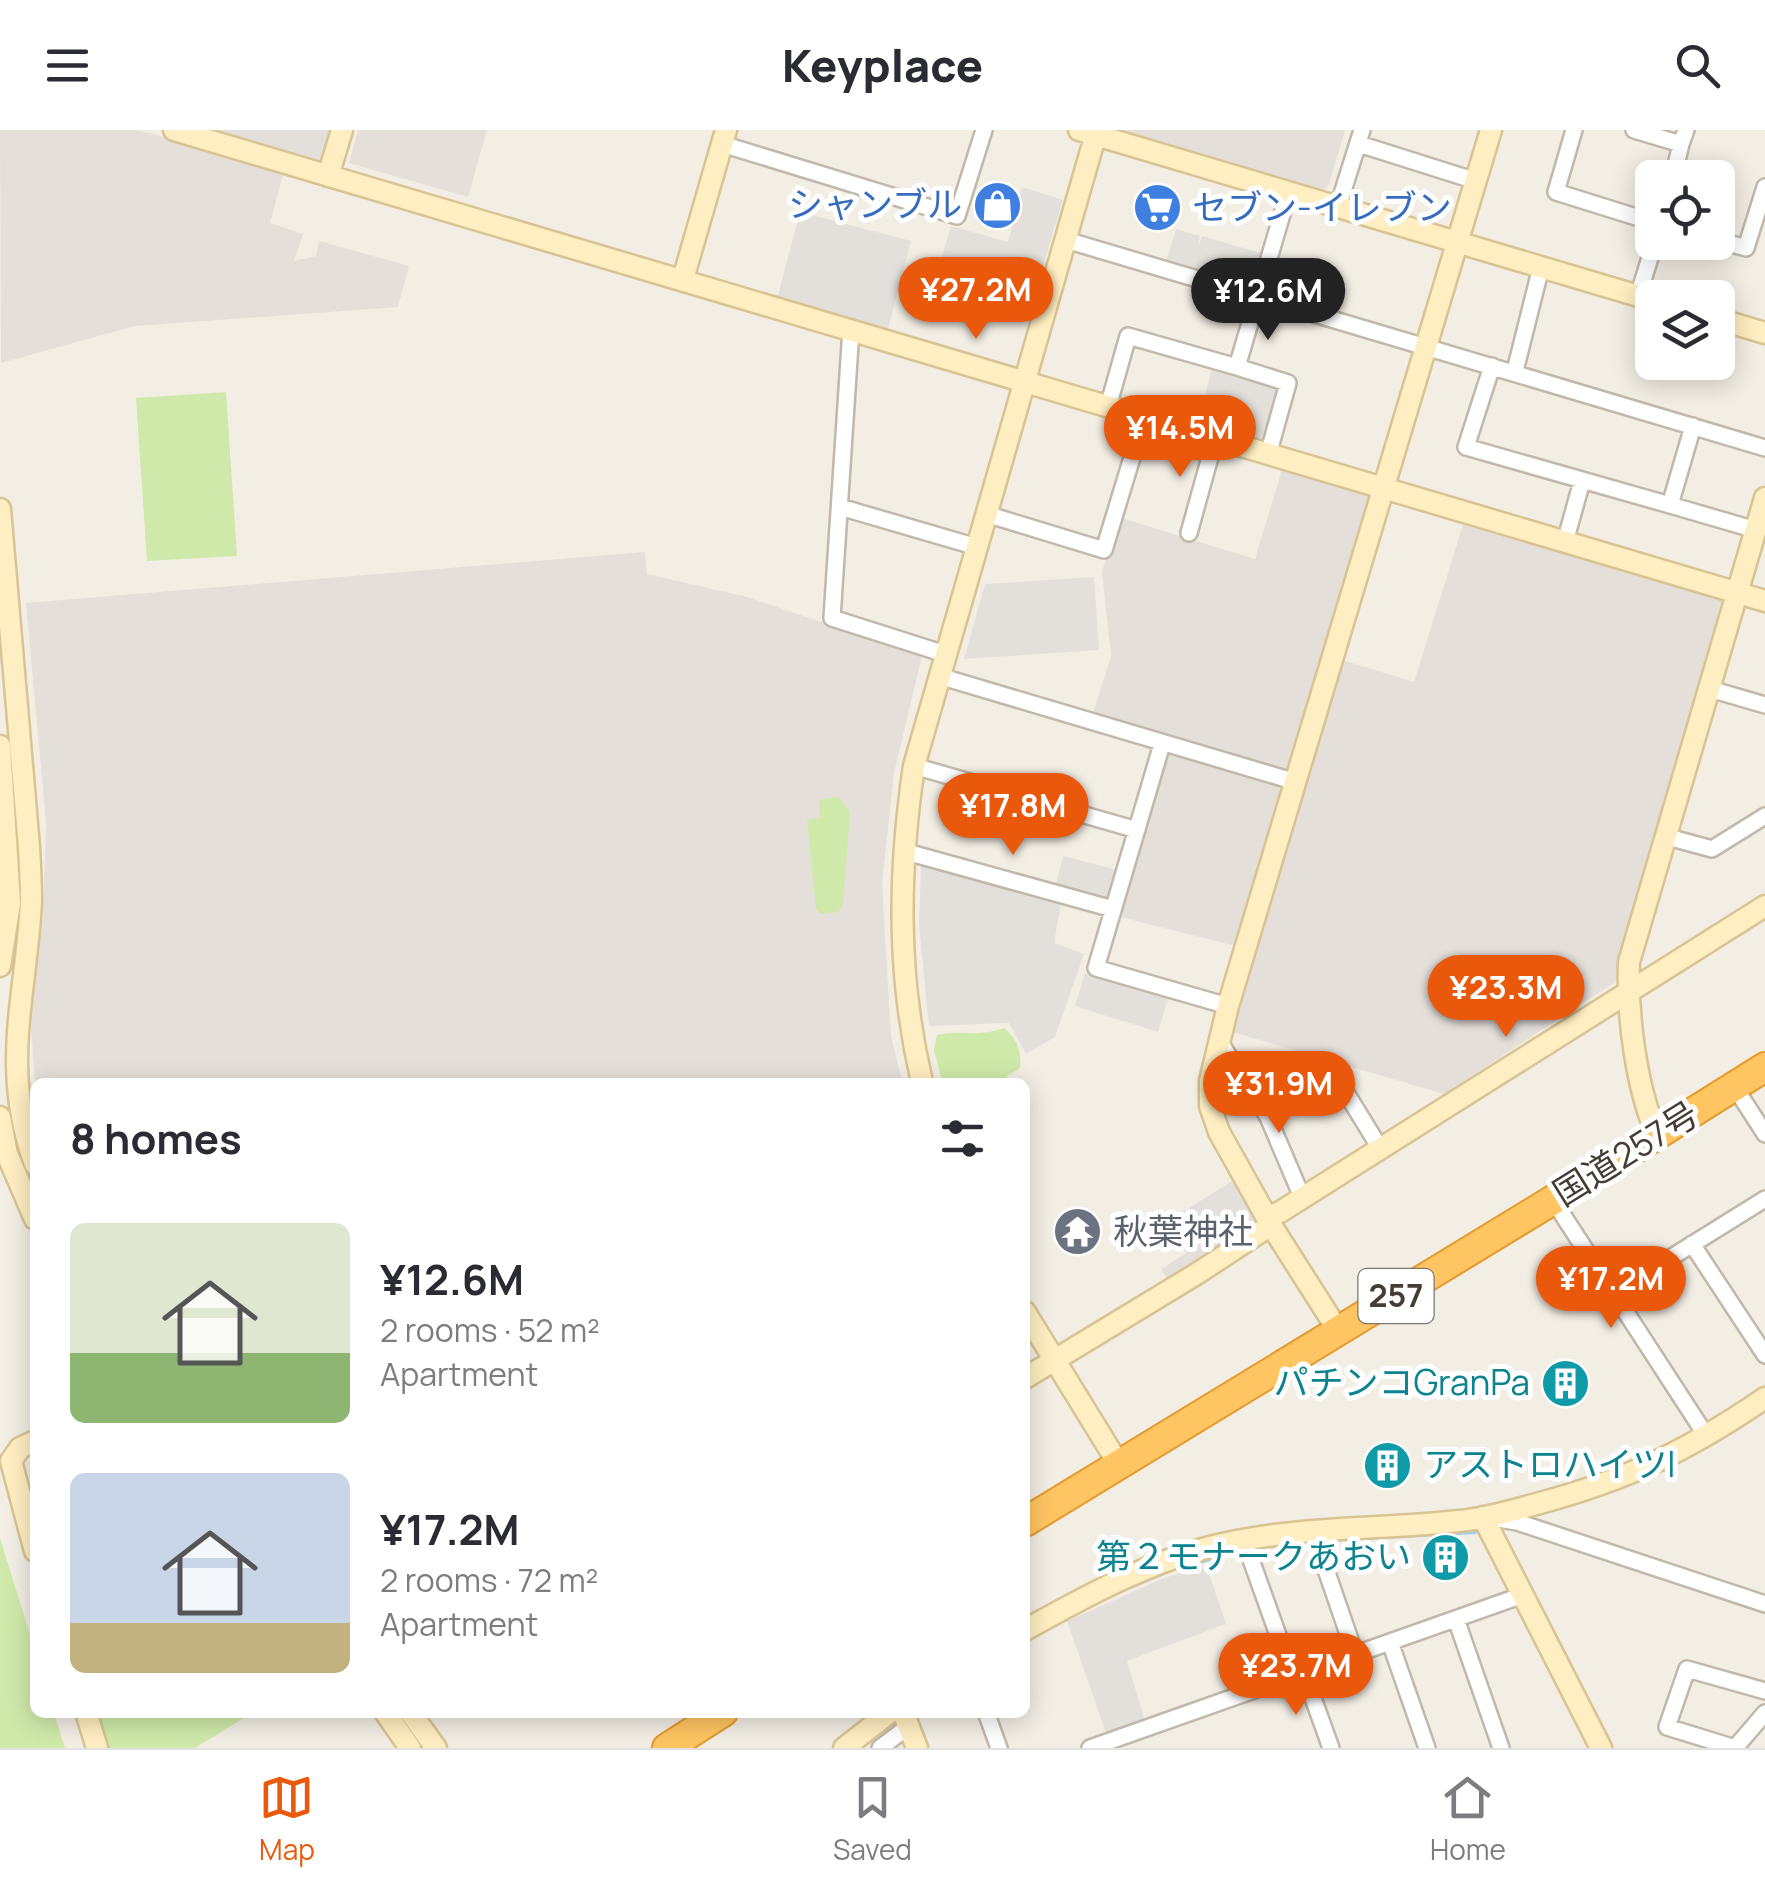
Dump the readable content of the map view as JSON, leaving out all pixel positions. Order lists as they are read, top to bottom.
{
  "streets": {
    "highway": ["国道257号", "257"]
  },
  "places": {
    "shop": ["シャンブル"],
    "supermarket": ["セブン-イレブン"],
    "temple": ["秋葉神社"],
    "building": ["パチンコGranPa", "アストロハイツI", "第２モナークあおい"]
  },
  "page": {
    "header": "Keyplace",
    "price": [
      "¥27.2M",
      "¥12.6M",
      "¥14.5M",
      "¥17.8M",
      "¥23.3M",
      "¥31.9M",
      "¥17.2M",
      "¥23.7M"
    ],
    "heading": "8 homes",
    "list": [
      {
        "name": "¥12.6M",
        "note": "2 rooms · 52 m² · Apartment"
      },
      {
        "name": "¥17.2M",
        "note": "2 rooms · 72 m² · Apartment"
      }
    ],
    "tabs": ["Map", "Saved", "Home"]
  }
}
